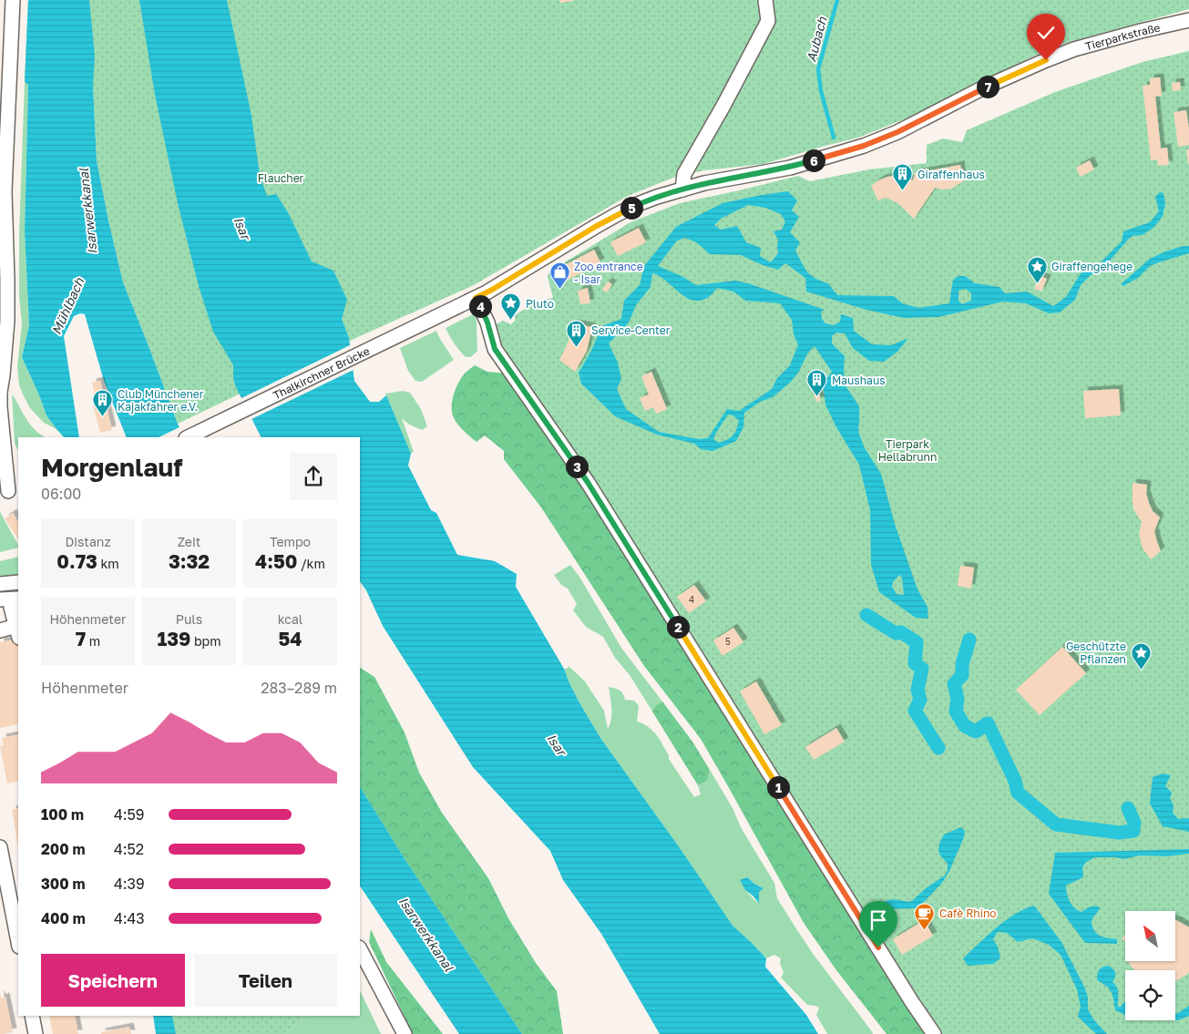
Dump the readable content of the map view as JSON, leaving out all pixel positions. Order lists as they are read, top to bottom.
{
  "streets": {
    "street": ["Tierparkstraße", "Thalkirchner Brücke"]
  },
  "crossings": [
    ["Tierparkstraße", "Thalkirchner Brücke"]
  ],
  "water": [
    "Aubach",
    "Isarwerkkanal",
    "Isar",
    "Mühlbach"
  ],
  "parks": ["Flaucher", "Tierpark Hellabrunn"],
  "places": {
    "building": [
      "Giraffenhaus",
      "Service-Center",
      "Maushaus",
      "Club Münchener Kajakfahrer e.V."
    ],
    "place": ["Giraffengehege", "Pluto", "Geschützte Pflanzen"],
    "shop": ["Zoo entrance - Isar"],
    "cafe": ["Cafè Rhino"]
  },
  "house_numbers": ["4", "5"],
  "north": "top left",
  "page": {
    "pins": [
      "7",
      "6",
      "5",
      "4",
      "3",
      "2",
      "1"
    ],
    "heading": ["Morgenlauf", "06:00"],
    "stats": [
      ["Distanz", "0.73 km"],
      ["Zeit", "3:32"],
      ["Tempo", "4:50 /km"],
      ["Höhenmeter", "7 m"],
      ["Puls", "139 bpm"],
      ["kcal", "54"]
    ],
    "chart": ["Höhenmeter", "283–289 m"],
    "list": [
      {
        "name": "100 m",
        "note": "4:59"
      },
      {
        "name": "200 m",
        "note": "4:52"
      },
      {
        "name": "300 m",
        "note": "4:39"
      },
      {
        "name": "400 m",
        "note": "4:43"
      }
    ],
    "buttons": ["Speichern", "Teilen"]
  }
}
